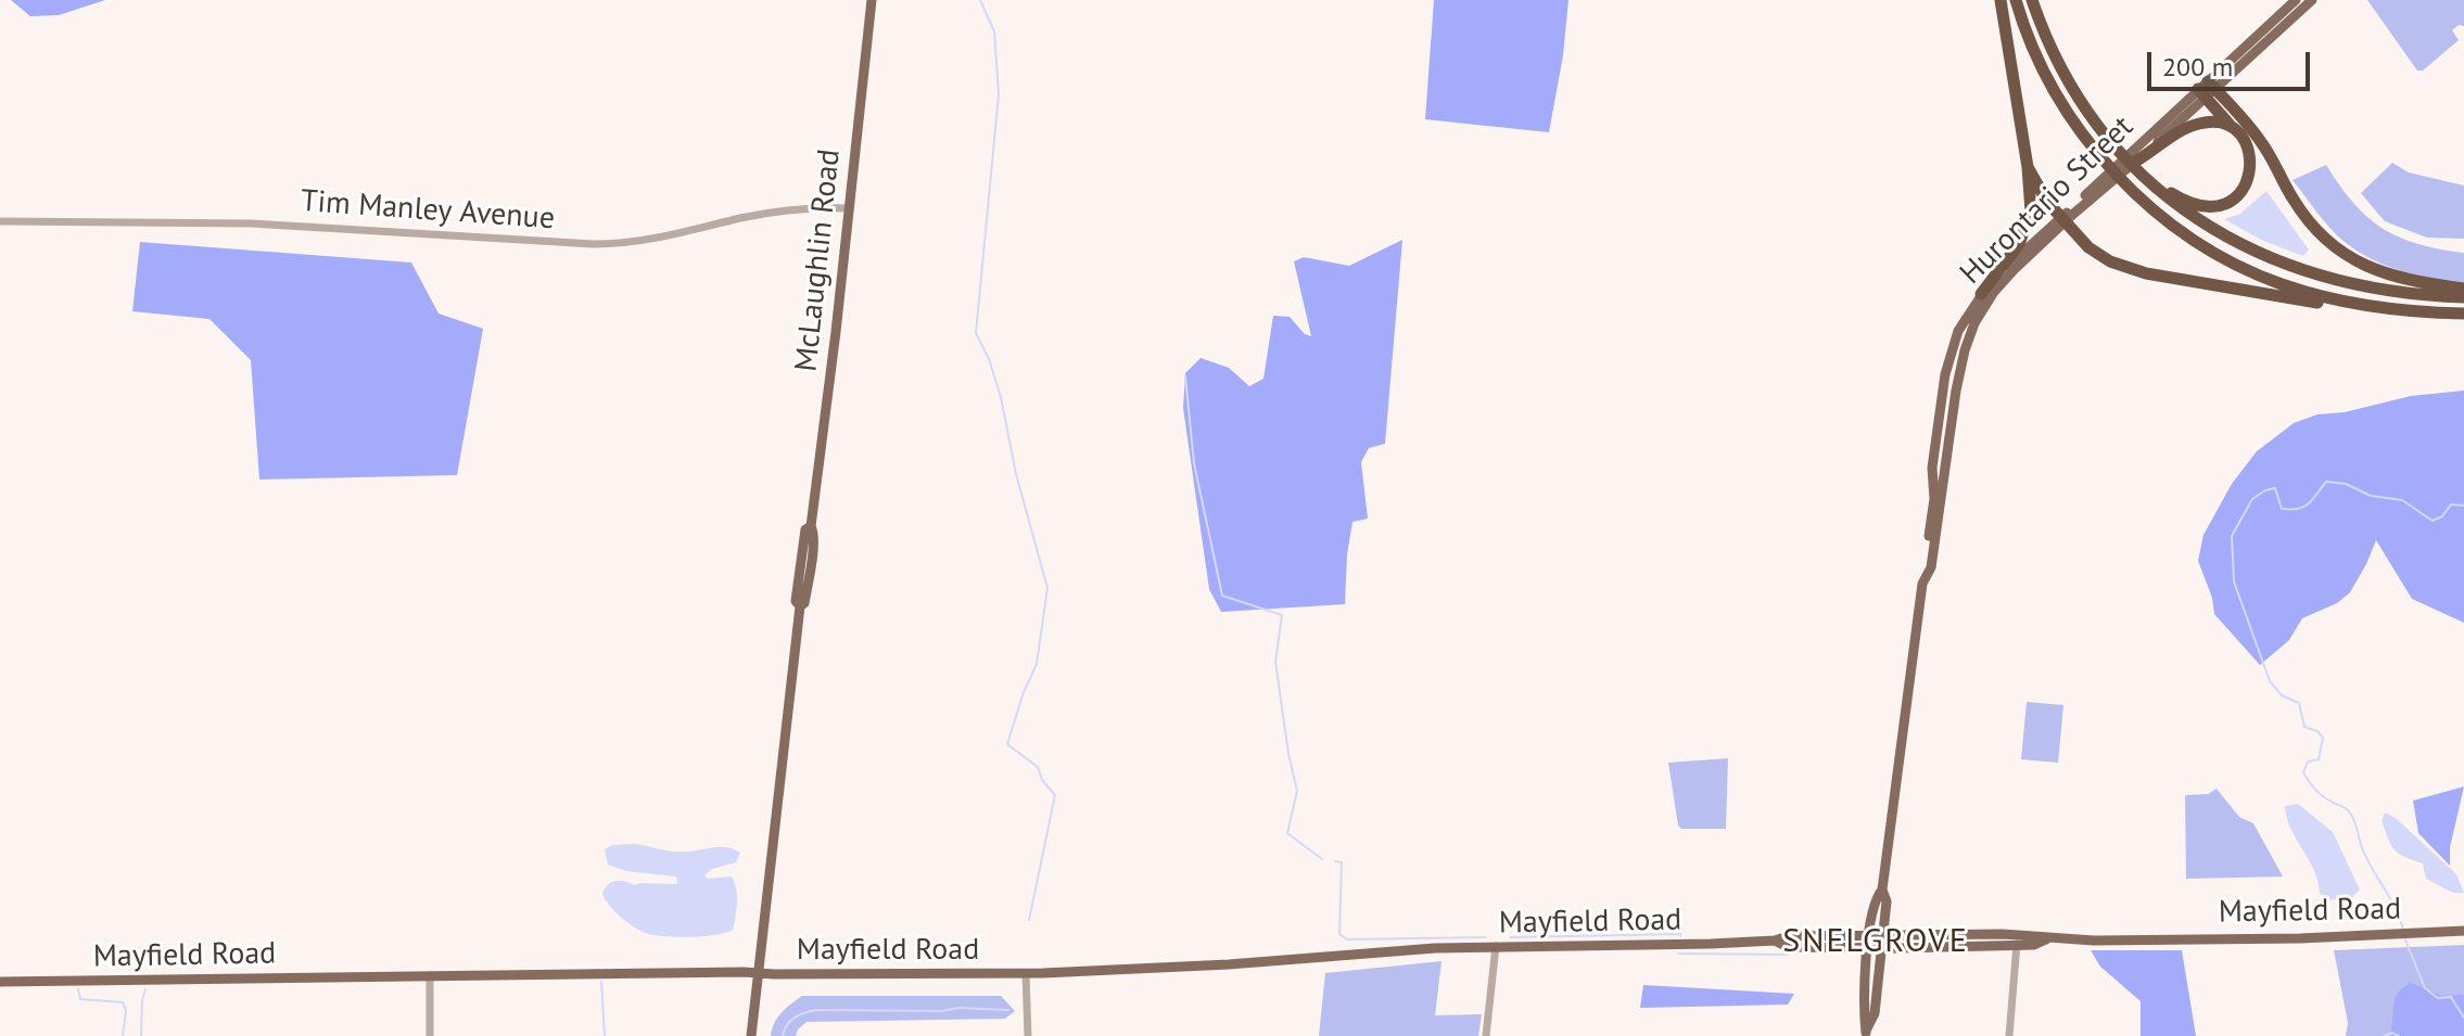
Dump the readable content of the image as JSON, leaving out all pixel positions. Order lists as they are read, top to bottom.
{
  "streets": {
    "main road": ["Hurontario Street", "McLaughlin Road", "Mayfield Road"],
    "street": ["Tim Manley Avenue"]
  },
  "crossings": [
    ["Hurontario Street", "Mayfield Road"],
    ["Tim Manley Avenue", "McLaughlin Road"],
    ["McLaughlin Road", "Mayfield Road"]
  ],
  "districts": ["SNELGROVE"],
  "scale_bar": "200 m"
}
